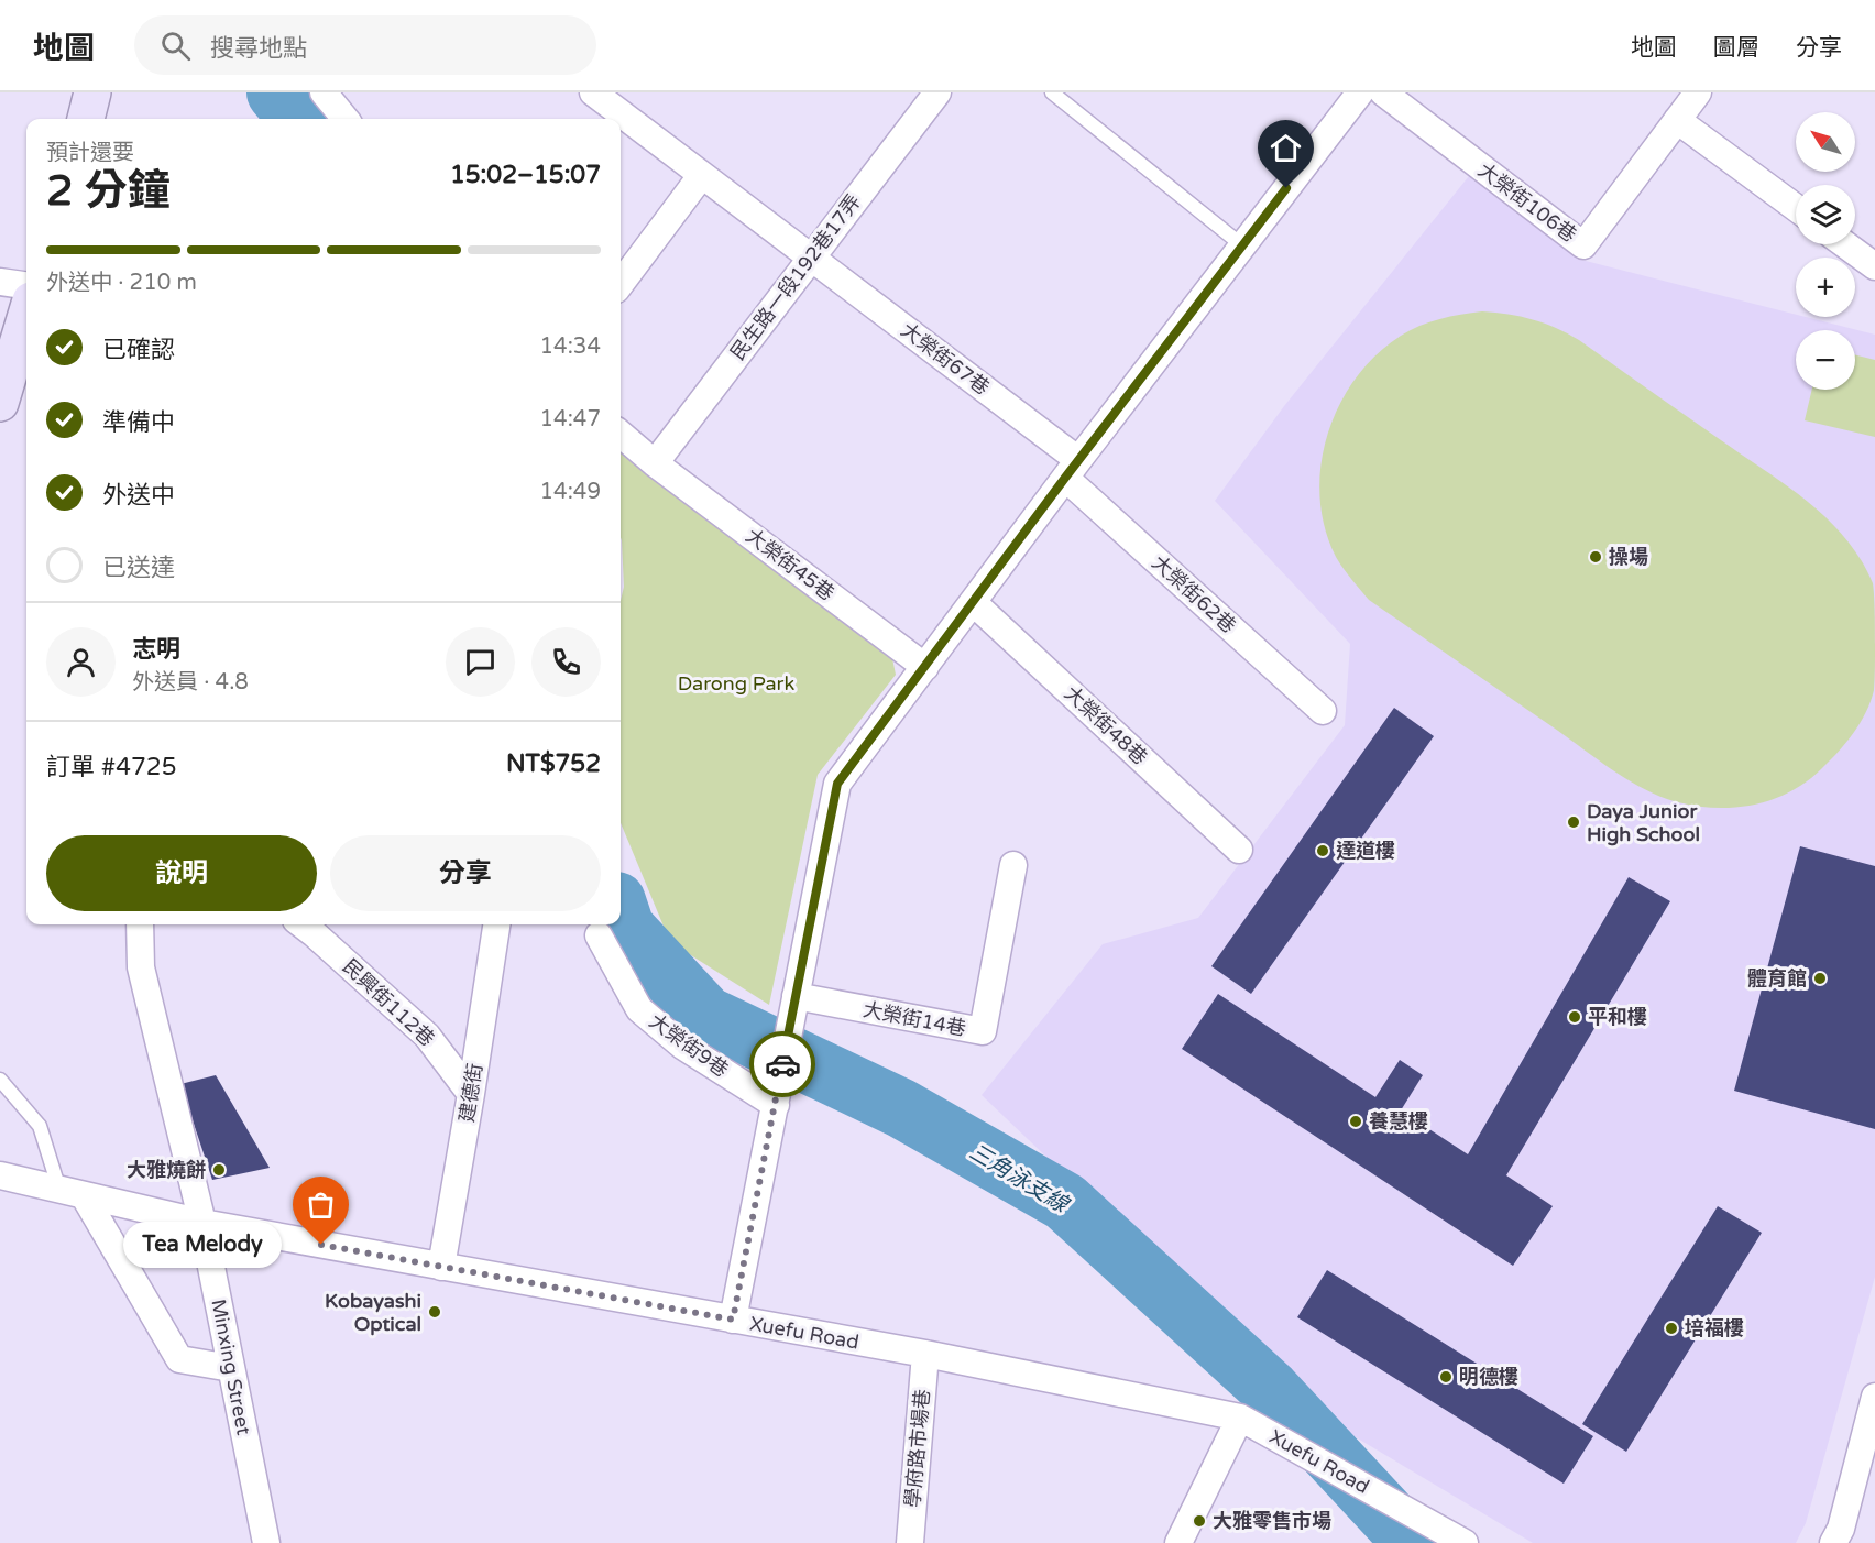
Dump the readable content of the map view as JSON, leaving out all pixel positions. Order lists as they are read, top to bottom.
{
  "streets": {
    "street": [
      "大榮街106巷",
      "民生路一段192巷17弄",
      "大榮街67巷",
      "大榮街45巷",
      "大榮街62巷",
      "大榮街48巷",
      "民興街112巷",
      "大榮街14巷",
      "大榮街9巷",
      "建德街",
      "Xuefu Road",
      "Minxing Street",
      "學府路市場巷"
    ]
  },
  "crossings": [
    ["民生路一段192巷17弄", "大榮街67巷"],
    ["民生路一段192巷17弄", "大榮街45巷"],
    ["大榮街67巷", "大榮街62巷"],
    ["民興街112巷", "建德街"],
    ["建德街", "Xuefu Road"],
    ["Xuefu Road", "Minxing Street"],
    ["Xuefu Road", "學府路市場巷"]
  ],
  "water": ["三角泳支線"],
  "parks": ["Darong Park"],
  "places": [
    "操場",
    "Daya Junior High School",
    "達道樓",
    "體育館",
    "平和樓",
    "養慧樓",
    "大雅燒餅",
    "Tea Melody",
    "Kobayashi Optical",
    "培福樓",
    "明德樓",
    "大雅零售市場"
  ],
  "north": "top left",
  "page": {
    "header": "地圖",
    "search": "搜尋地點",
    "nav": ["地圖", "圖層", "分享"],
    "map_buttons": ["+", "−"],
    "heading": ["2 分鐘", "預計還要", "15:02–15:07"],
    "panel": [
      "志明",
      "外送員 · 4.8",
      "訂單 #4725",
      "NT$752"
    ],
    "bar": "外送中 · 210 m",
    "list": [
      ["已確認", "14:34"],
      ["準備中", "14:47"],
      ["外送中", "14:49"],
      "已送達"
    ],
    "buttons": ["說明", "分享"],
    "bubble": "Tea Melody"
  }
}
